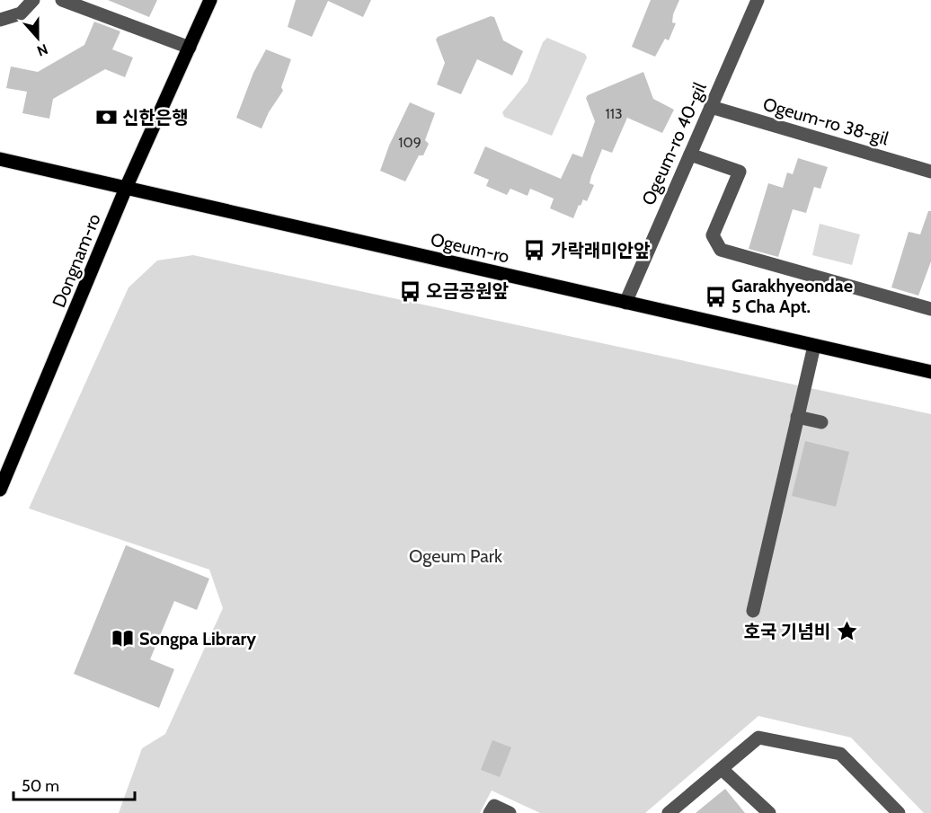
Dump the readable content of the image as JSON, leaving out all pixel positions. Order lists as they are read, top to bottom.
{
  "streets": {
    "main road": ["Ogeum-ro", "Dongnam-ro"],
    "street": ["Ogeum-ro 38-gil", "Ogeum-ro 40-gil"]
  },
  "crossings": [
    ["Ogeum-ro 38-gil", "Ogeum-ro 40-gil"],
    ["Ogeum-ro 40-gil", "Ogeum-ro"],
    ["Ogeum-ro", "Dongnam-ro"]
  ],
  "parks": ["Ogeum Park"],
  "places": {
    "bank": ["신한은행"],
    "bus stop": ["가락래미안앞", "오금공원앞", "Garakhyeondae 5 Cha Apt."],
    "place": ["호국 기념비"],
    "library": ["Songpa Library"]
  },
  "house_numbers": ["113", "109"],
  "scale_bar": "50 m",
  "north": "bottom"
}
